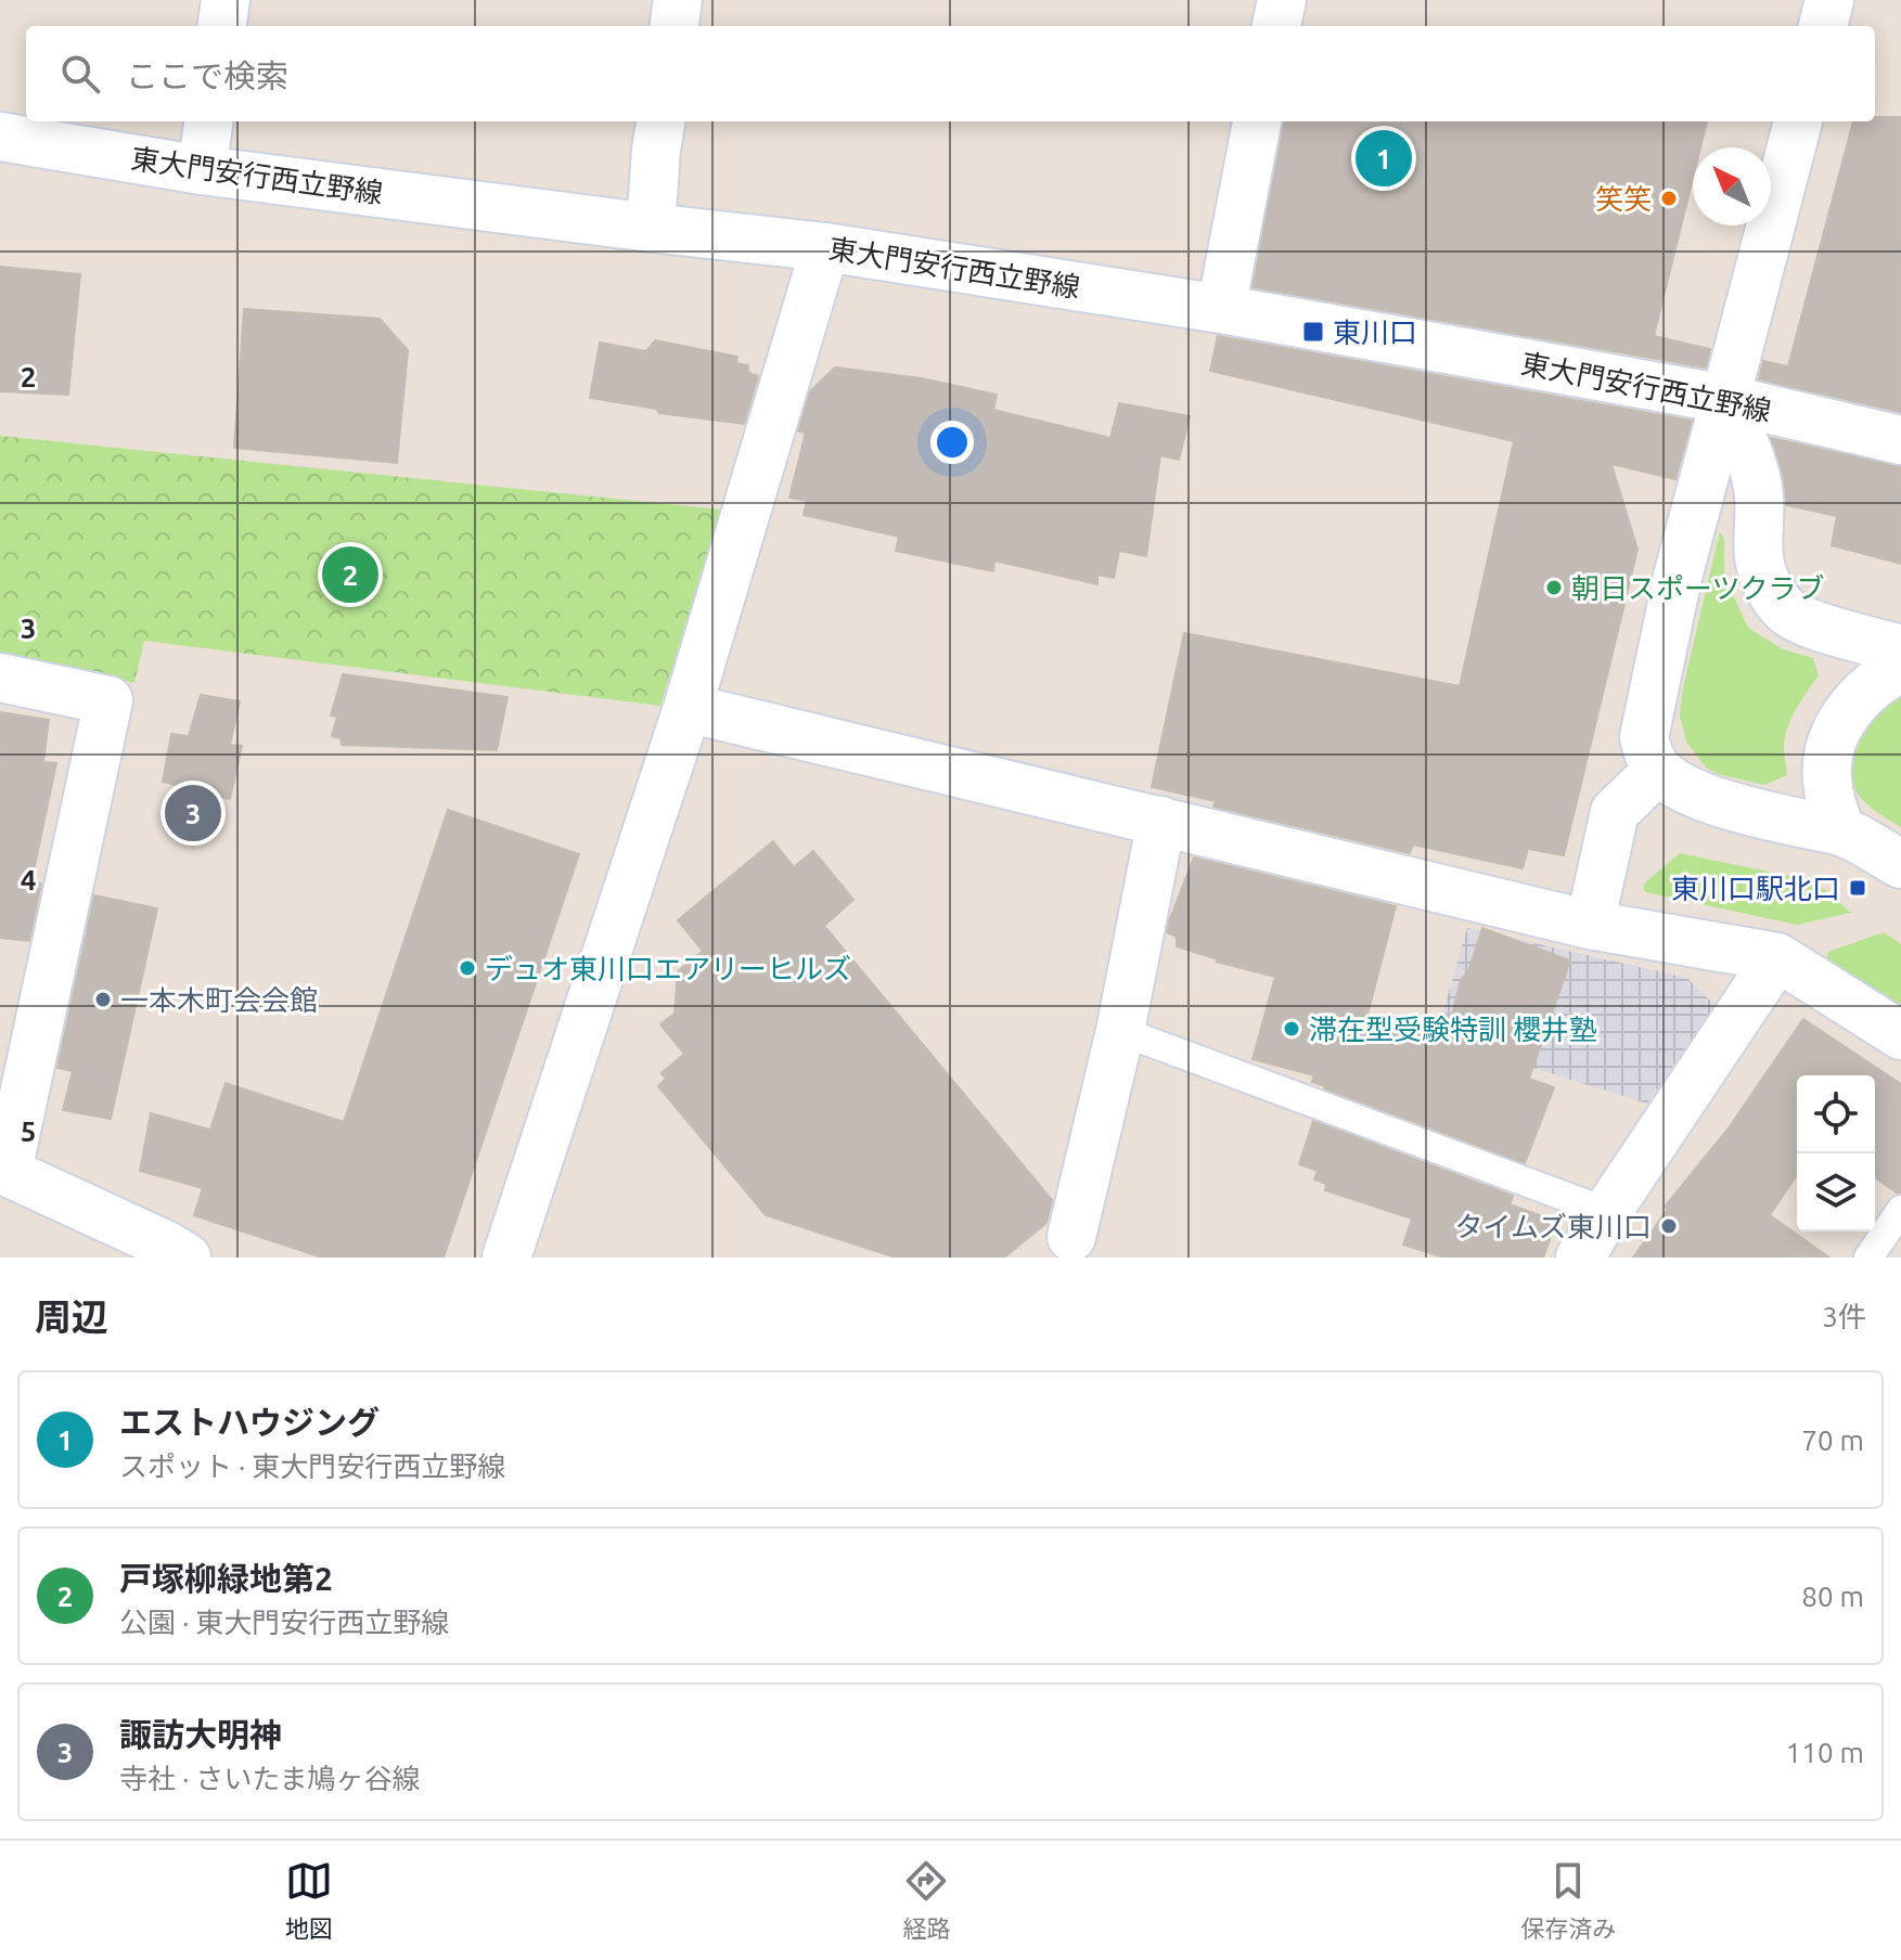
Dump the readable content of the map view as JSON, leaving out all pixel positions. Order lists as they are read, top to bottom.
{
  "streets": {
    "street": ["東大門安行西立野線"]
  },
  "places": {
    "other": [
      "笑笑",
      "朝日スポーツクラブ",
      "デュオ東川口エアリーヒルズ",
      "一本木町会会館",
      "滞在型受験特訓 櫻井塾",
      "タイムズ東川口"
    ],
    "transit": ["東川口", "東川口駅北口"]
  },
  "north": "top left",
  "page": {
    "search": "ここで検索",
    "pins": ["1", "2", "3"],
    "heading": ["周辺", "3件"],
    "list": [
      {
        "mark": "1",
        "name": "エストハウジング",
        "note": "スポット · 東大門安行西立野線",
        "value": "70 m"
      },
      {
        "mark": "2",
        "name": "戸塚柳緑地第2",
        "note": "公園 · 東大門安行西立野線",
        "value": "80 m"
      },
      {
        "mark": "3",
        "name": "諏訪大明神",
        "note": "寺社 · さいたま鳩ヶ谷線",
        "value": "110 m"
      }
    ],
    "nav": ["地図", "経路", "保存済み"]
  },
  "grid": {
    "rows": [
      "2",
      "3",
      "4",
      "5"
    ]
  }
}
